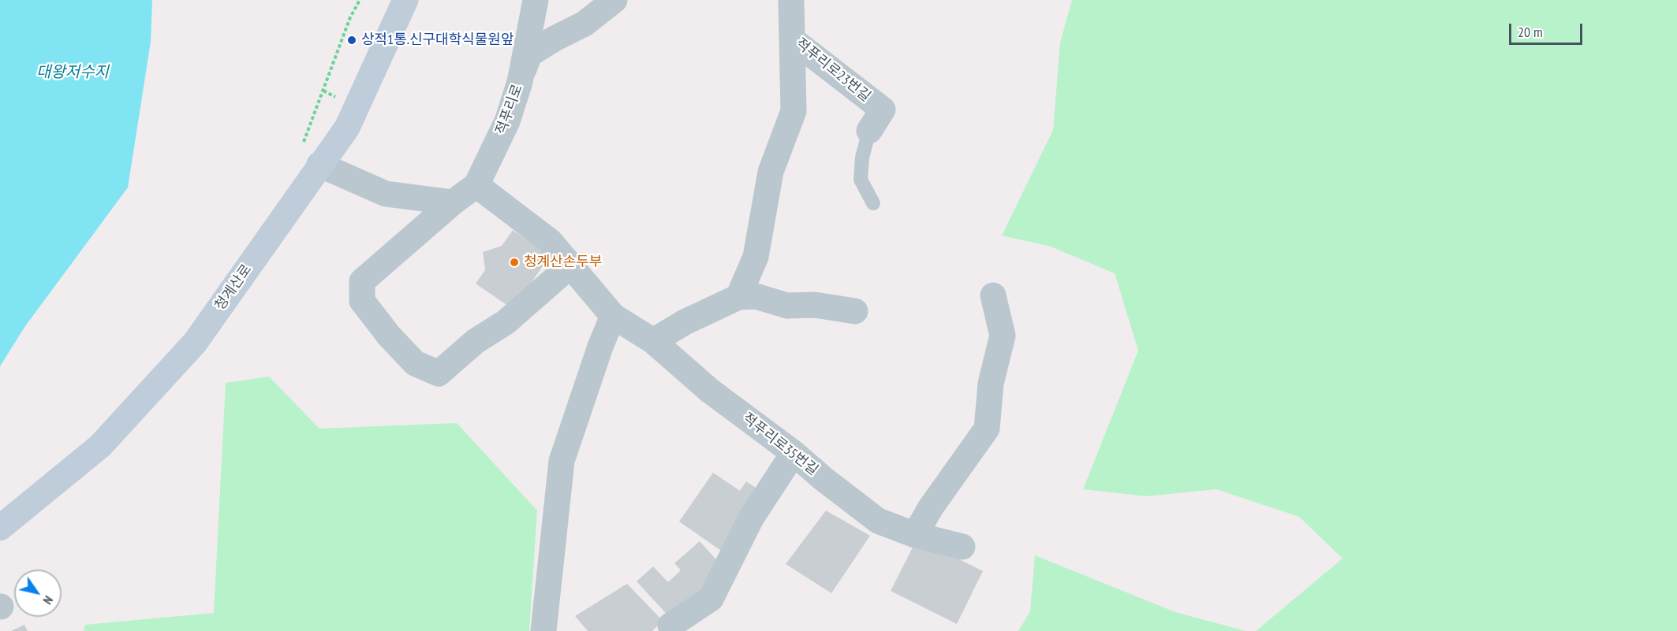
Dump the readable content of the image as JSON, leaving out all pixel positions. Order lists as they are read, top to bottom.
{
  "streets": {
    "main road": ["청계산로"],
    "street": ["적푸리로23번길", "적푸리로", "적푸리로35번길"]
  },
  "crossings": [
    ["적푸리로", "적푸리로35번길"]
  ],
  "water": ["대왕저수지"],
  "places": ["상적1통.신구대학식물원앞", "청계산손두부"],
  "scale_bar": "20 m",
  "north": "bottom right"
}
